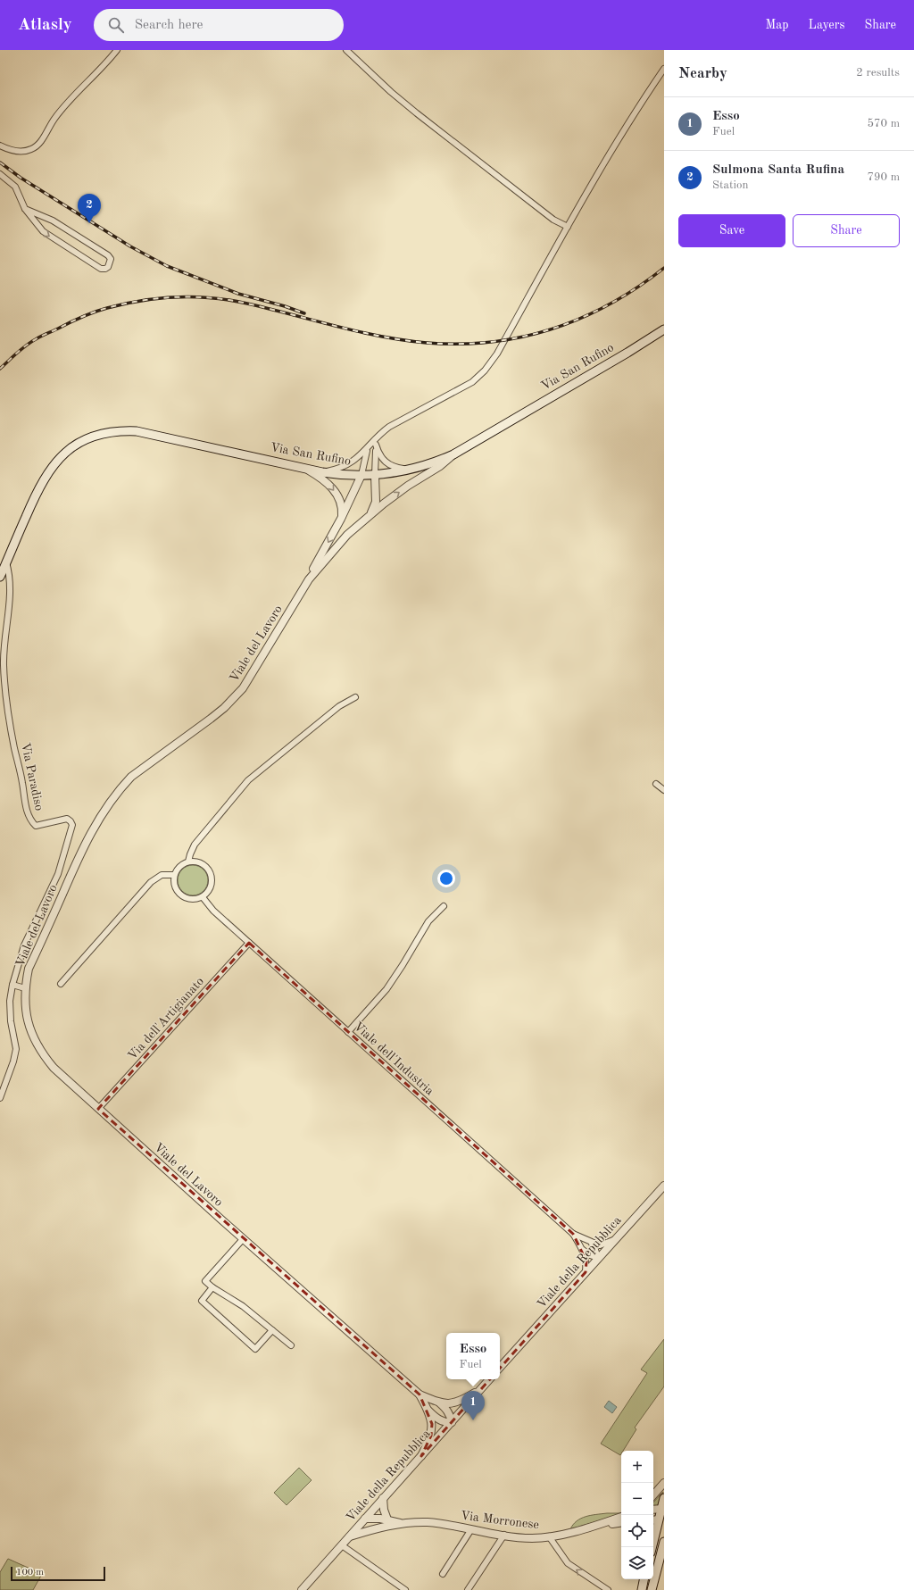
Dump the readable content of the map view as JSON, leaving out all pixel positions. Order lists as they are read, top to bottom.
{
  "streets": {
    "main road": ["Via San Rufino"],
    "street": [
      "Viale del Lavoro",
      "Via Paradiso",
      "Via dell'Artigianato",
      "Viale dell'Industria",
      "Viale della Repubblica",
      "Via Morronese"
    ]
  },
  "crossings": [
    ["Via San Rufino", "Viale del Lavoro"],
    ["Via San Rufino", "Via Paradiso"],
    ["Viale del Lavoro", "Via dell'Artigianato"],
    ["Via dell'Artigianato", "Viale dell'Industria"],
    ["Viale dell'Industria", "Viale della Repubblica"],
    ["Viale della Repubblica", "Via Morronese"]
  ],
  "scale_bar": "100 m",
  "page": {
    "header": "Atlasly",
    "search": "Search here",
    "nav": ["Map", "Layers", "Share"],
    "heading": ["Nearby", "2 results"],
    "list": [
      {
        "mark": "1",
        "name": "Esso",
        "note": "Fuel",
        "value": "570 m"
      },
      {
        "mark": "2",
        "name": "Sulmona Santa Rufina",
        "note": "Station",
        "value": "790 m"
      }
    ],
    "pins": ["2", "1"],
    "buttons": ["Save", "Share"],
    "popup": ["Esso", "Fuel"],
    "map_buttons": ["+", "−"],
    "scale": "100 m"
  }
}
